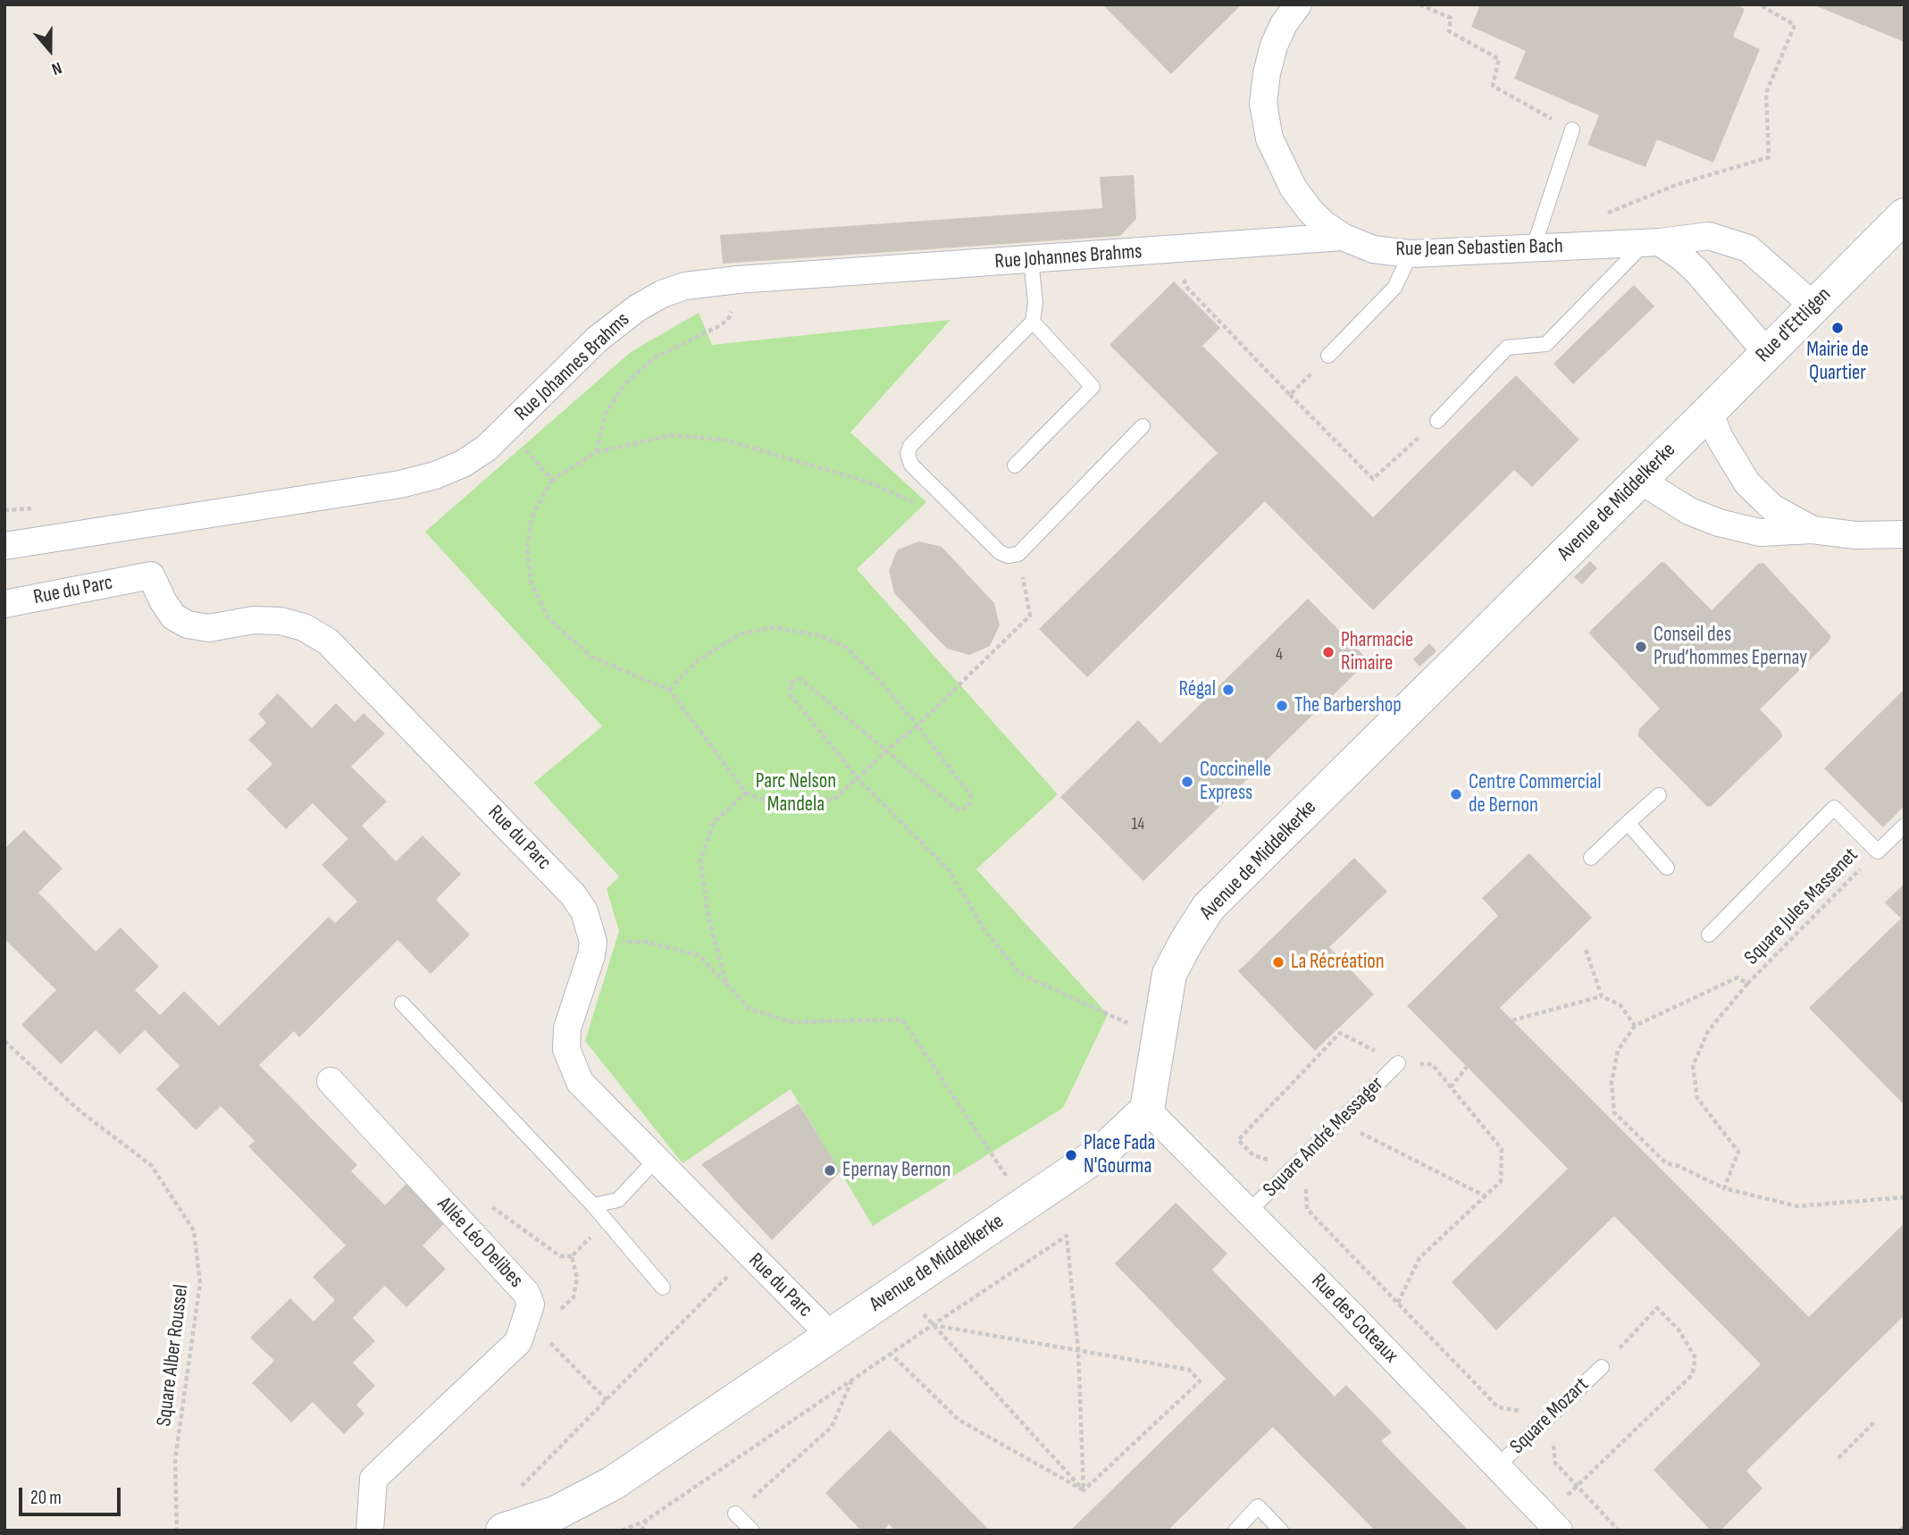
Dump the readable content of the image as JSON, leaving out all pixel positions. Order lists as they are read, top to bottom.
{
  "streets": {
    "street": [
      "Rue Jean Sebastien Bach",
      "Rue Johannes Brahms",
      "Rue d'Ettligen",
      "Avenue de Middelkerke",
      "Rue du Parc",
      "Allée Léo Delibes",
      "Rue des Coteaux"
    ],
    "lane": ["Square André Messager", "Square Mozart"],
    "path": ["Square Jules Massenet", "Square Alber Roussel"]
  },
  "crossings": [
    ["Rue Jean Sebastien Bach", "Rue Johannes Brahms"],
    ["Rue Jean Sebastien Bach", "Rue d'Ettligen"],
    ["Rue d'Ettligen", "Avenue de Middelkerke"],
    ["Avenue de Middelkerke", "Rue du Parc"],
    ["Avenue de Middelkerke", "Rue des Coteaux"],
    ["Square André Messager", "Rue des Coteaux"],
    ["Rue des Coteaux", "Square Mozart"]
  ],
  "parks": ["Parc Nelson Mandela"],
  "places": [
    "Mairie de Quartier",
    "Conseil des Prud’hommes Epernay",
    "Pharmacie Rimaire",
    "Régal",
    "The Barbershop",
    "Coccinelle Express",
    "Centre Commercial de Bernon",
    "La Récréation",
    "Place Fada N'Gourma",
    "Epernay Bernon"
  ],
  "house_numbers": ["4", "14"],
  "scale_bar": "20 m",
  "north": "bottom"
}
